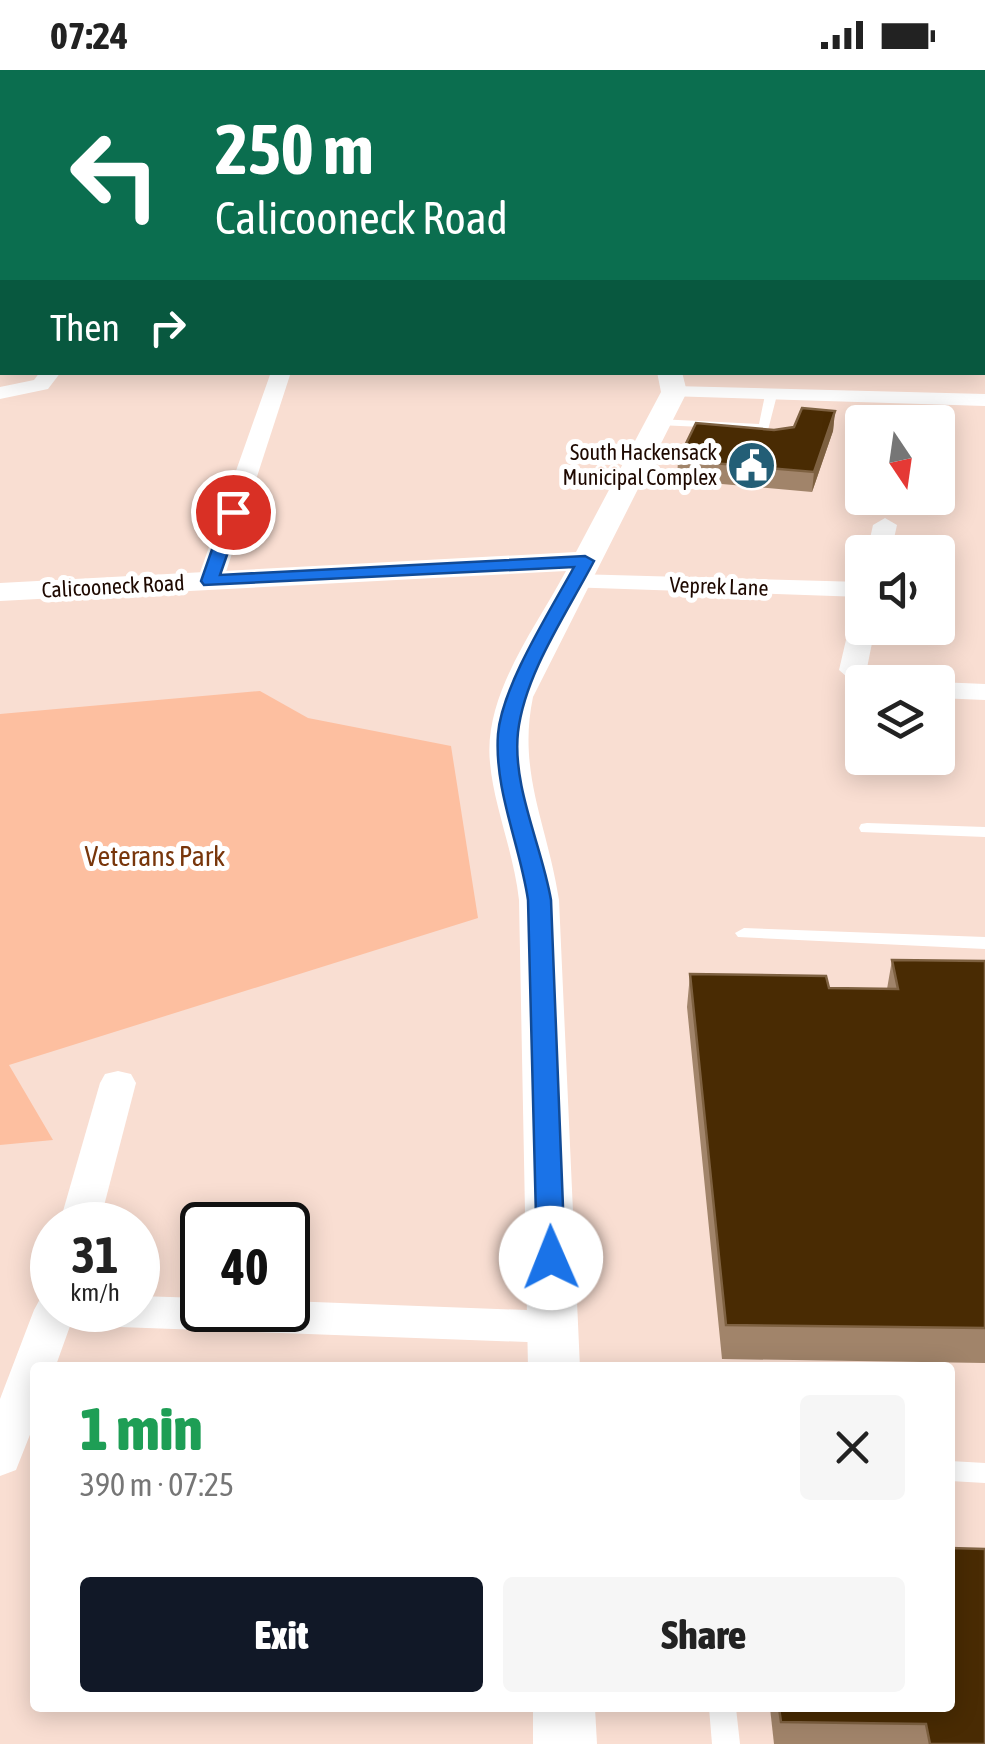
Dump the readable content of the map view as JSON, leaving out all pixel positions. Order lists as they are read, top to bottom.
{
  "streets": {
    "street": ["Calicooneck Road", "Veprek Lane"]
  },
  "crossings": [
    ["Calicooneck Road", "Veprek Lane"]
  ],
  "parks": ["Veterans Park"],
  "places": {
    "public building": ["South Hackensack Municipal Complex"]
  },
  "north": "bottom",
  "page": {
    "status": "07:24",
    "turn": ["250 m", "Calicooneck Road"],
    "then": "Then",
    "speed": "31 km/h",
    "limit": "40",
    "heading": ["1 min", "390 m · 07:25"],
    "buttons": ["Exit", "Share"]
  }
}
